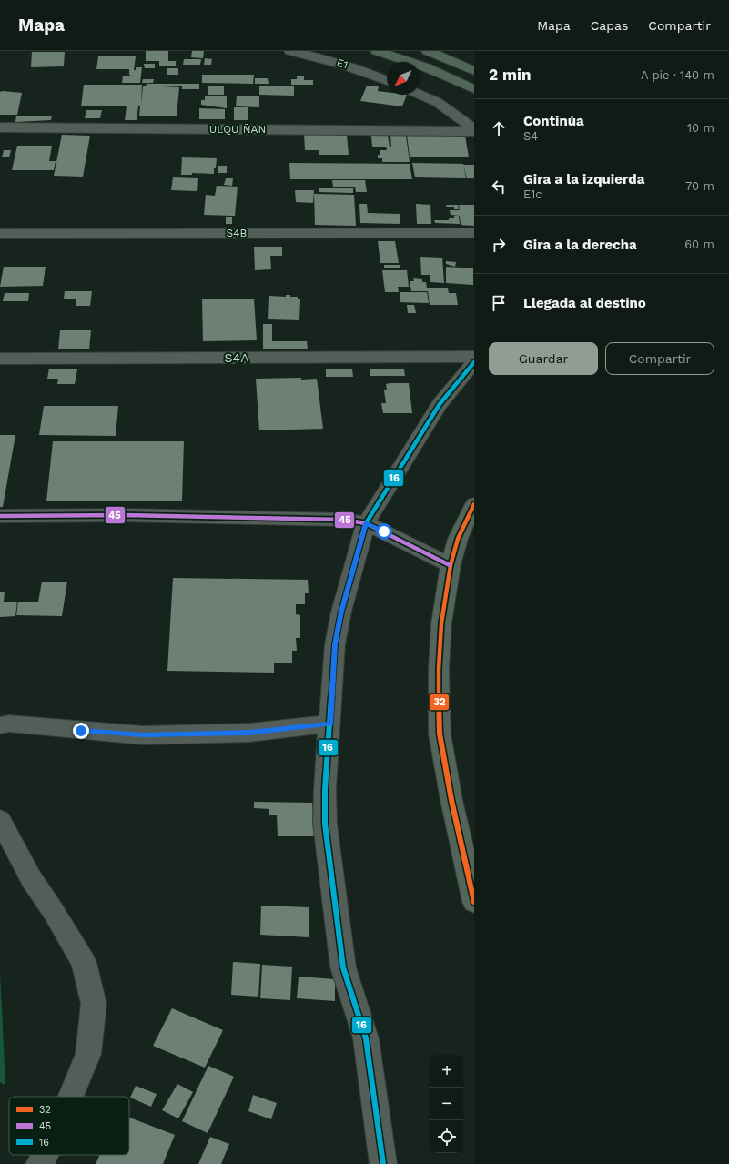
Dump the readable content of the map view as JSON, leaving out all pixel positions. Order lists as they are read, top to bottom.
{
  "streets": {
    "street": [
      "E1",
      "ULQU ÑAN",
      "S4B",
      "S4A"
    ]
  },
  "lines": ["transit line 16", "transit line 32", "transit line 45"],
  "legend": ["32", "45", "16"],
  "north": "bottom left",
  "page": {
    "header": "Mapa",
    "nav": ["Mapa", "Capas", "Compartir"],
    "heading": ["2 min", "A pie · 140 m"],
    "list": [
      ["Continúa", "S4", "10 m"],
      ["Gira a la izquierda", "E1c", "70 m"],
      ["Gira a la derecha", "60 m"],
      "Llegada al destino"
    ],
    "buttons": ["Guardar", "Compartir"],
    "map_buttons": ["+", "−"]
  }
}
